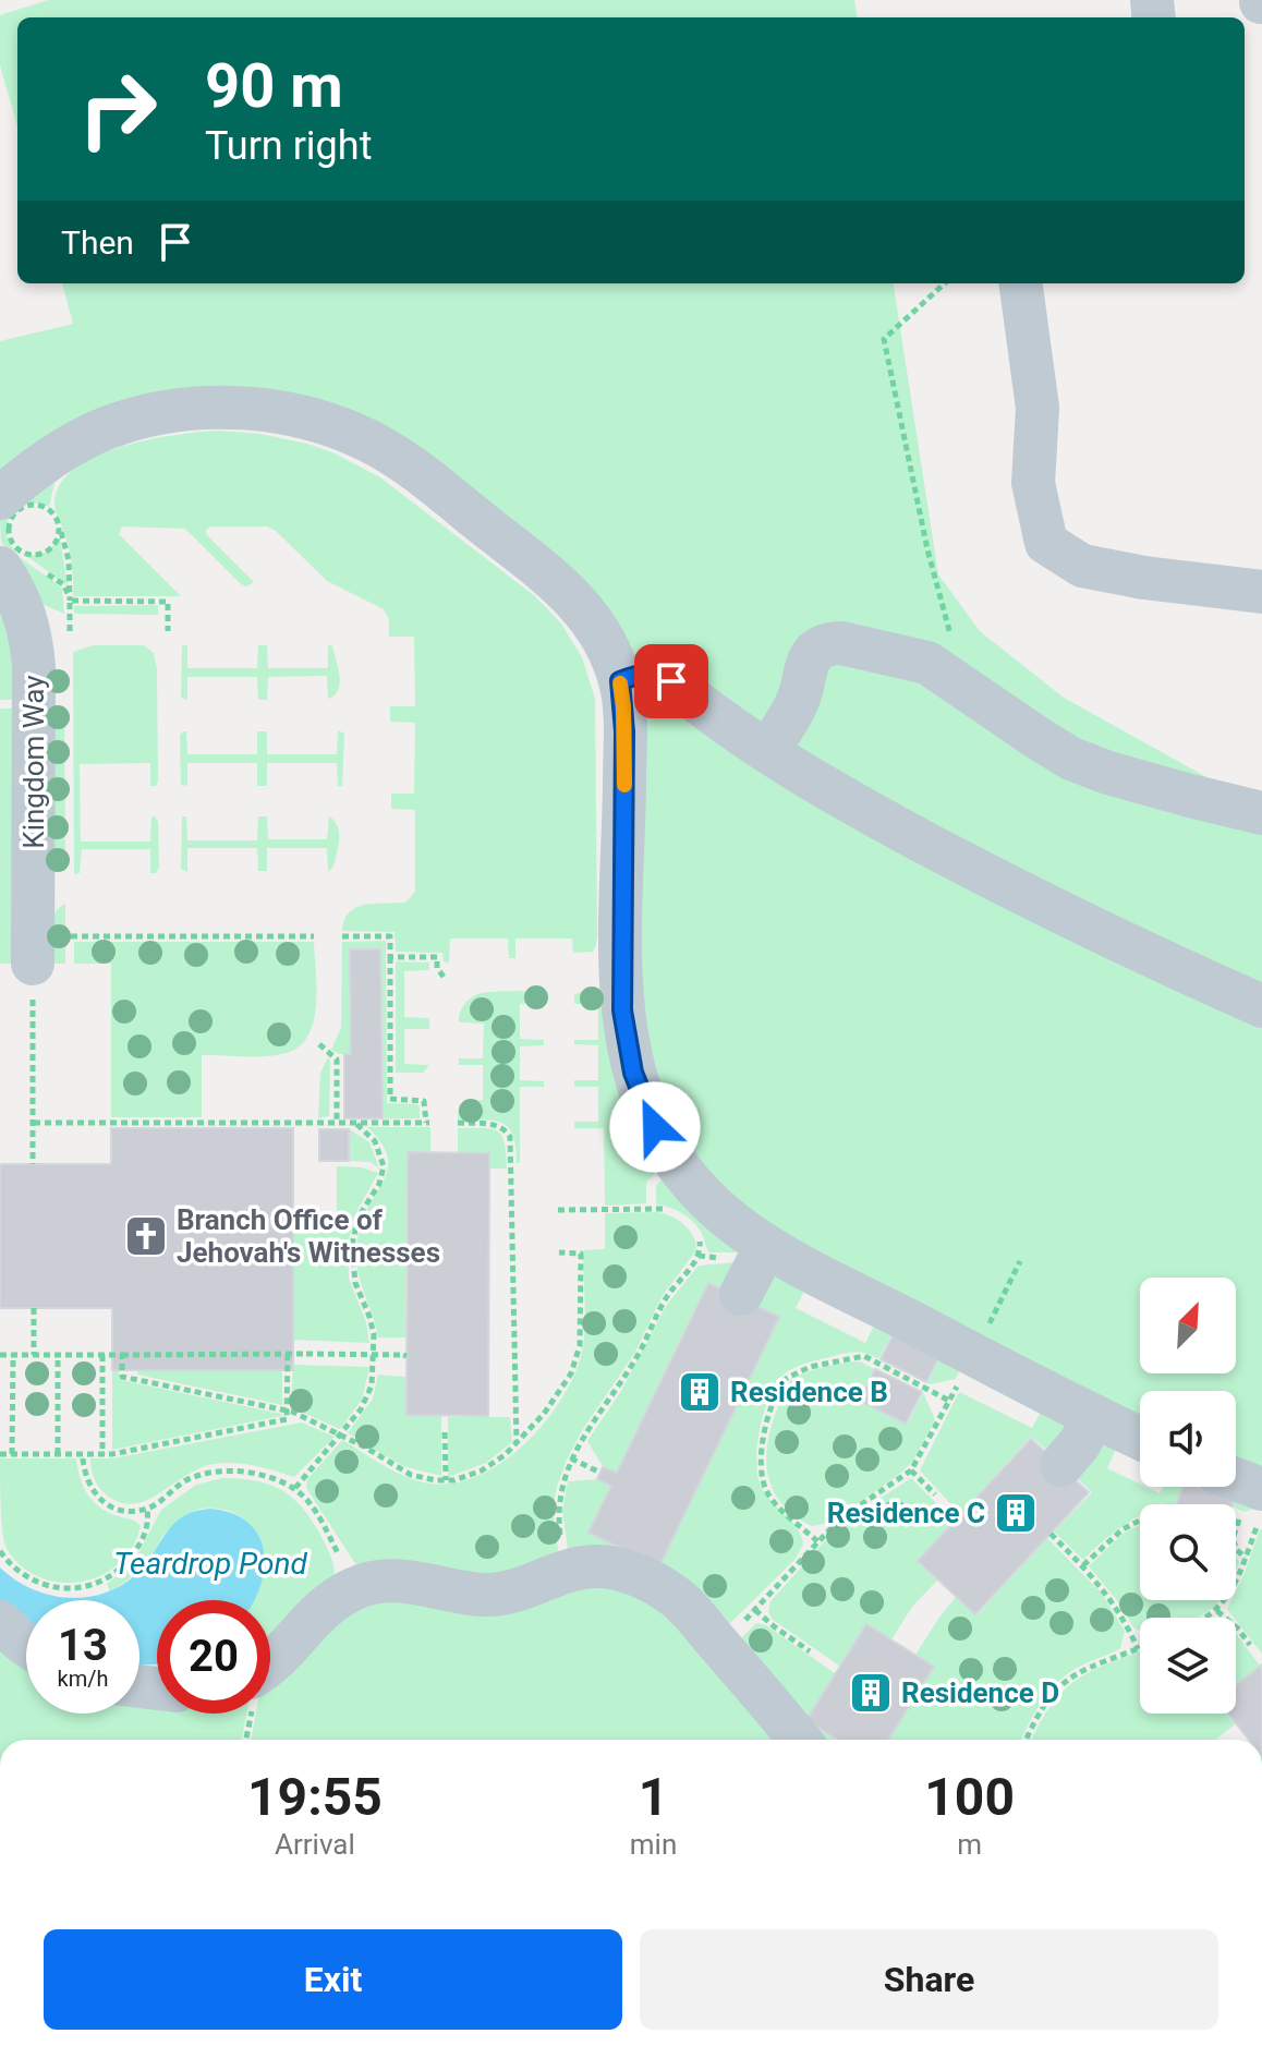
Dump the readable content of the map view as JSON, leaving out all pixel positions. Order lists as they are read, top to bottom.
{
  "streets": {
    "street": ["Kingdom Way"]
  },
  "water": ["Teardrop Pond"],
  "places": {
    "church": ["Branch Office of Jehovah's Witnesses"],
    "building": ["Residence B", "Residence C", "Residence D"]
  },
  "north": "top right",
  "page": {
    "turn": ["90 m", "Turn right"],
    "then": "Then",
    "speed": "13 km/h",
    "limit": "20",
    "eta": [
      "19:55",
      "Arrival",
      "1",
      "min",
      "100",
      "m"
    ],
    "buttons": ["Exit", "Share"]
  }
}
